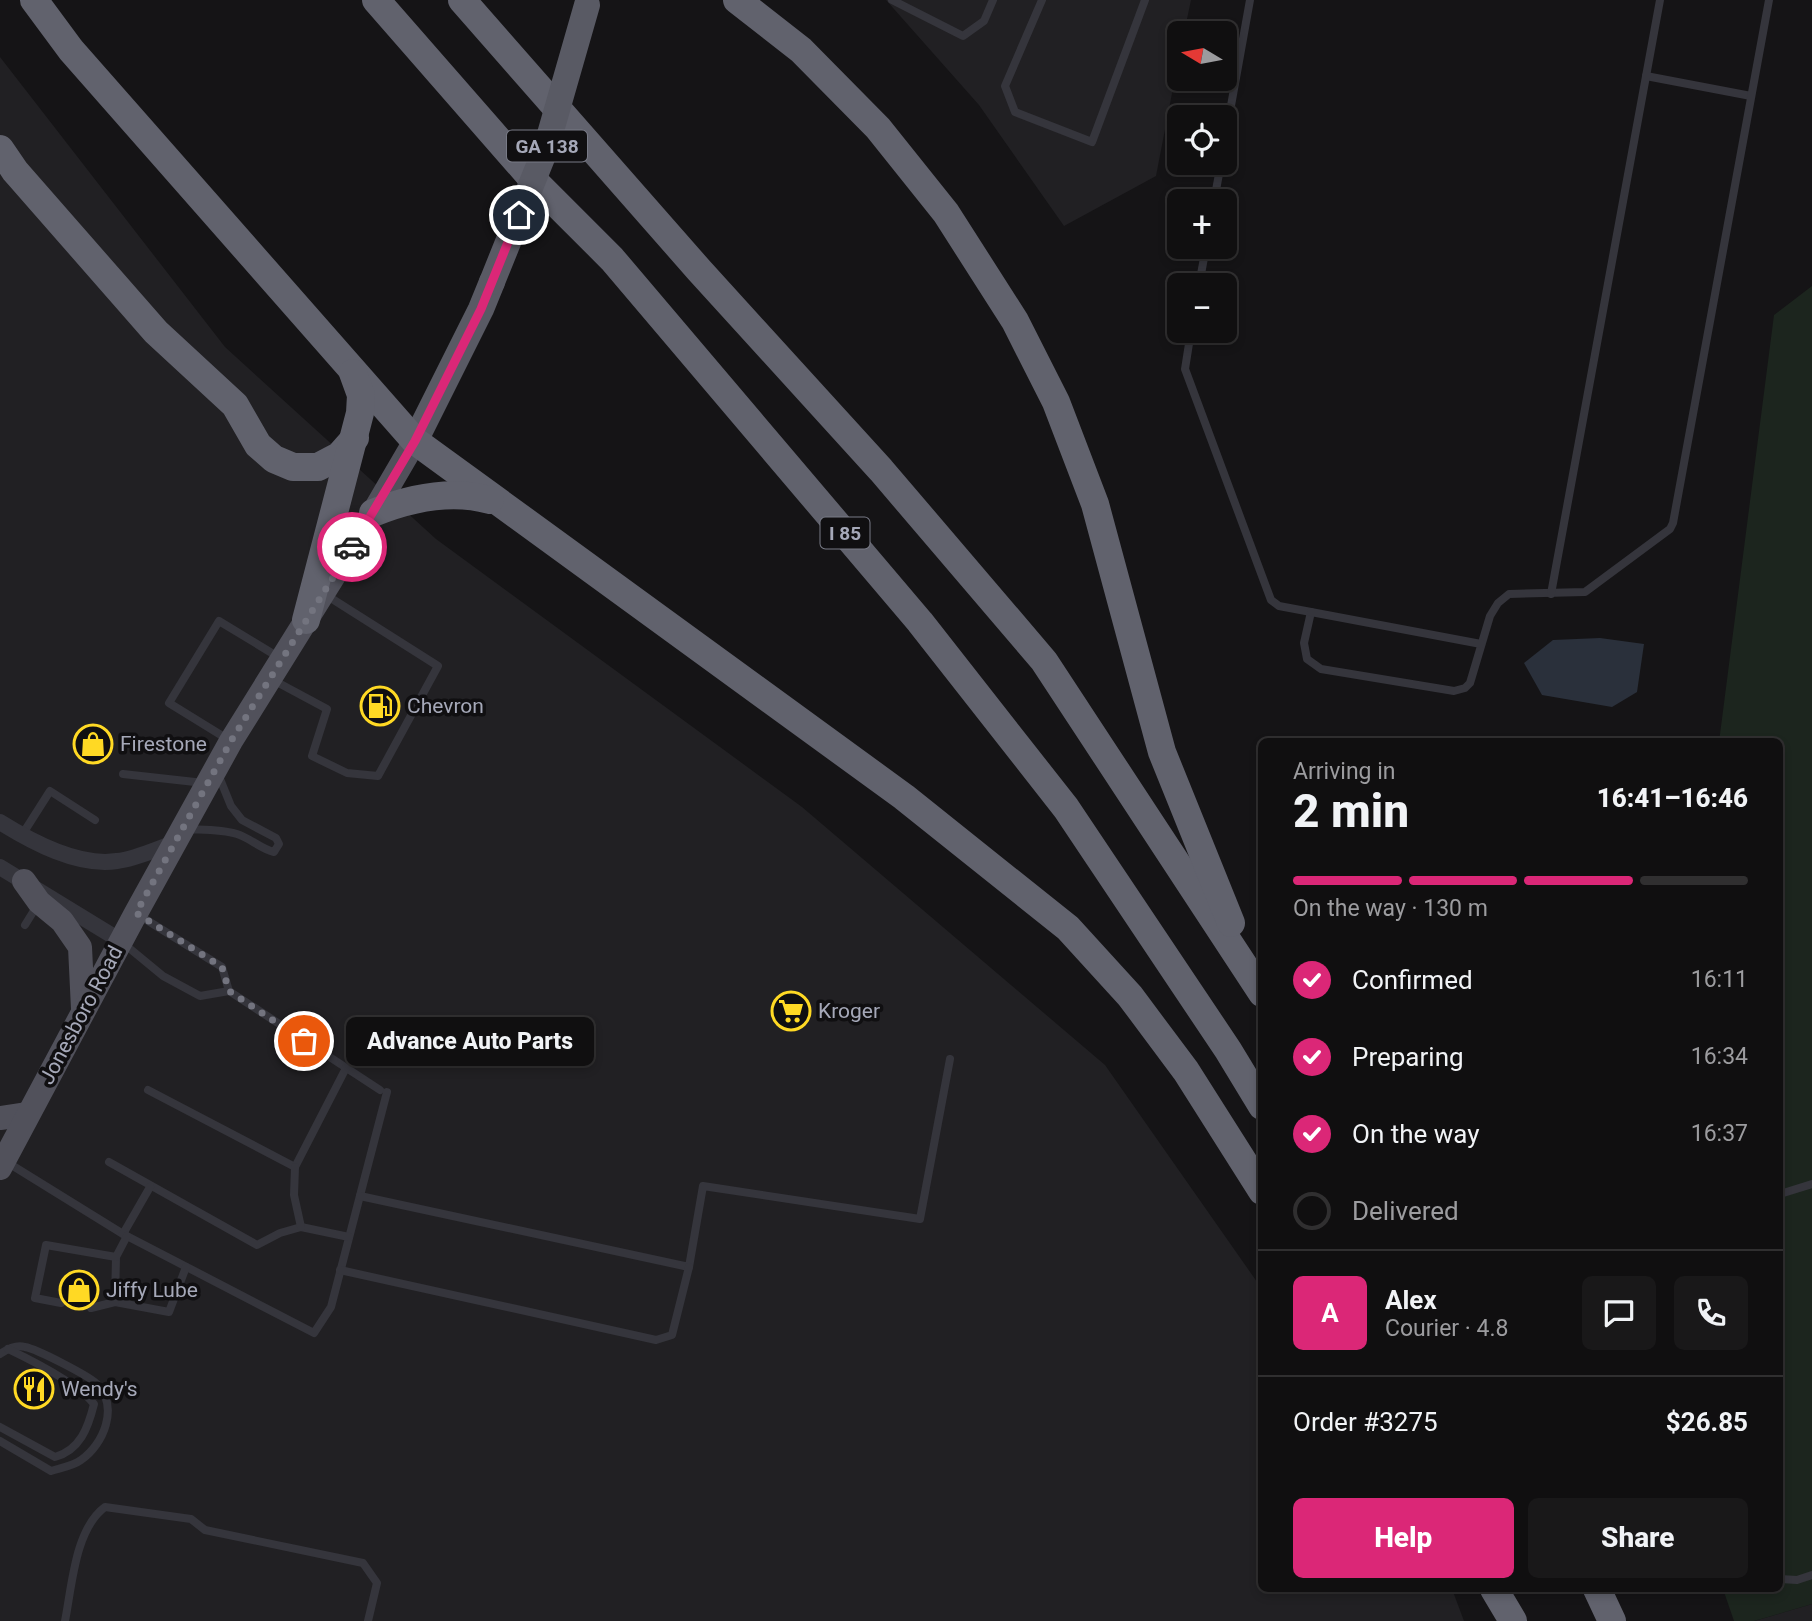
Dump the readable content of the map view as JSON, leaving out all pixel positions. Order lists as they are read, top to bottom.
{
  "streets": {
    "highway": ["GA 138", "I 85", "Jonesboro Road"]
  },
  "places": {
    "fuel station": ["Chevron"],
    "shop": ["Firestone", "Jiffy Lube"],
    "supermarket": ["Kroger"],
    "other": ["Advance Auto Parts"],
    "restaurant": ["Wendy's"]
  },
  "north": "left",
  "page": {
    "map_buttons": ["+", "−"],
    "heading": ["2 min", "Arriving in", "16:41–16:46"],
    "panel": [
      "Alex",
      "Courier · 4.8",
      "Order #3275",
      "$26.85"
    ],
    "bar": "On the way · 130 m",
    "list": [
      ["Confirmed", "16:11"],
      ["Preparing", "16:34"],
      ["On the way", "16:37"],
      "Delivered"
    ],
    "bubble": "Advance Auto Parts",
    "round": "A",
    "buttons": ["Help", "Share"]
  }
}
